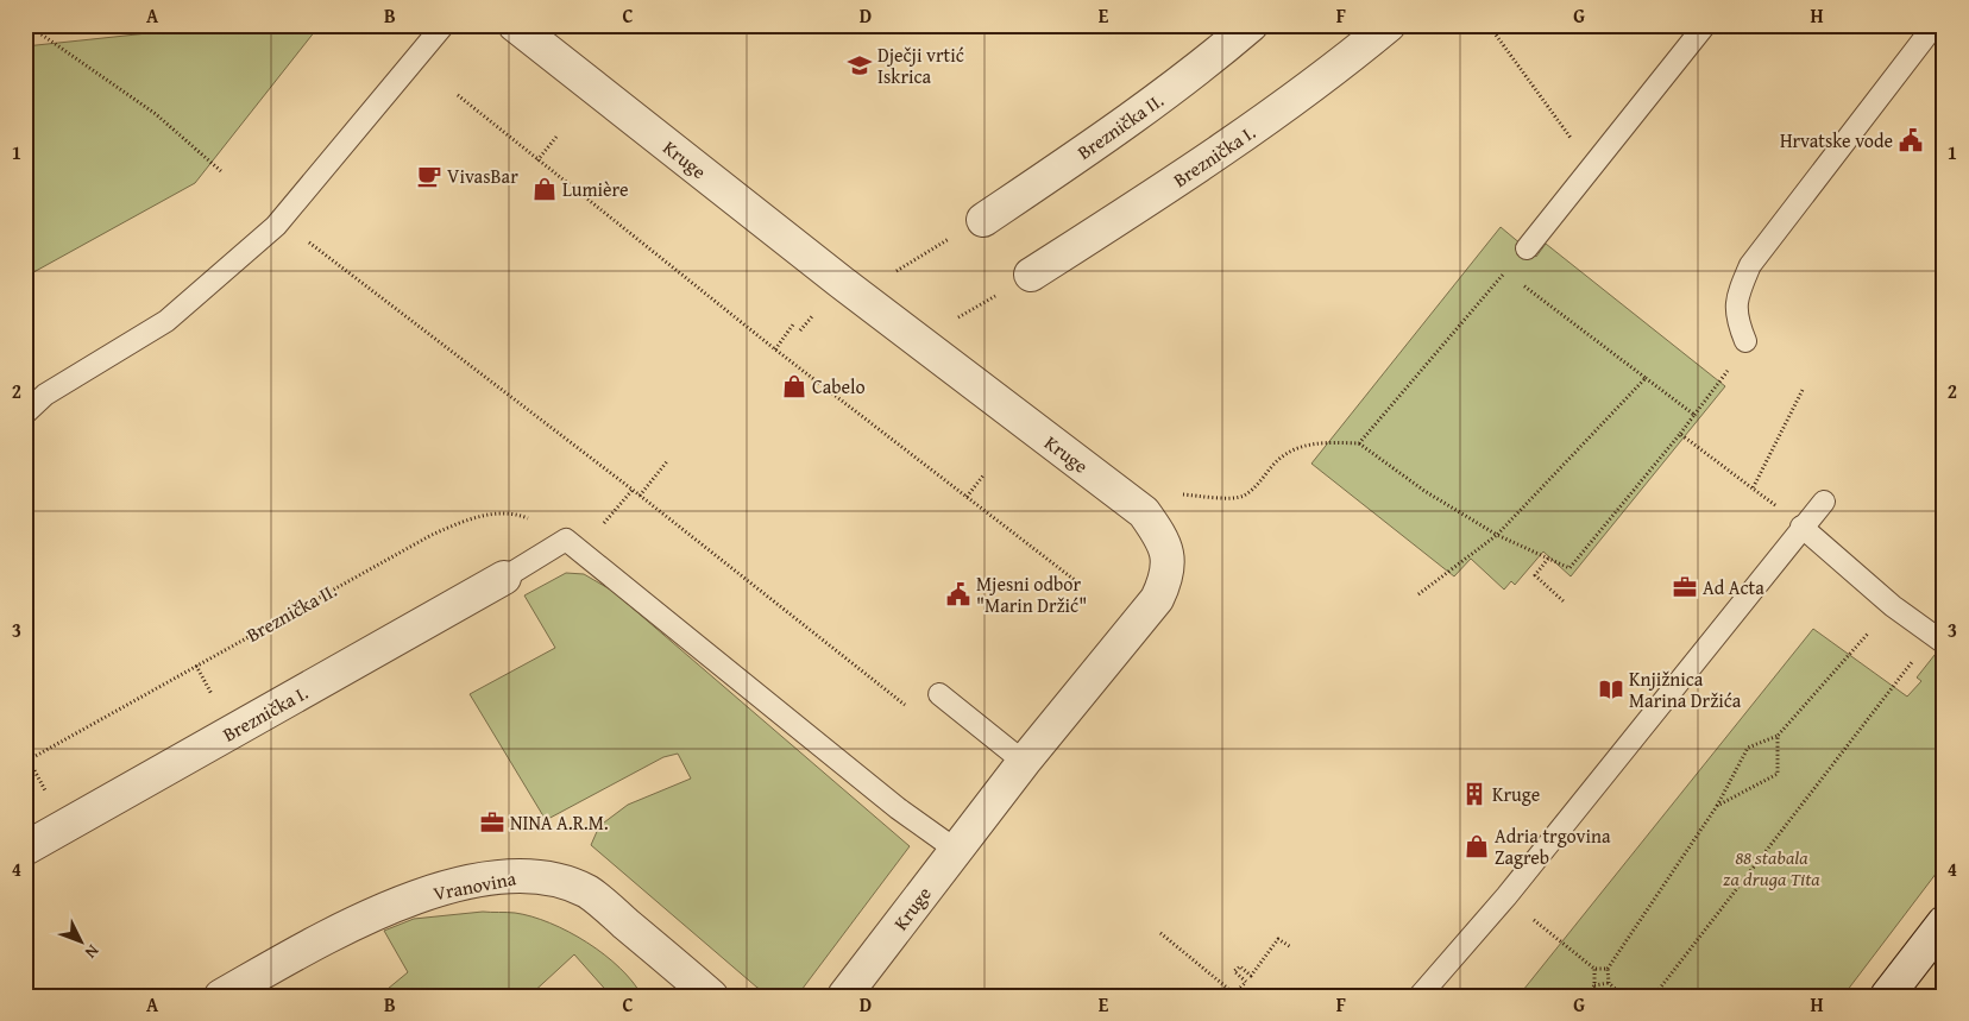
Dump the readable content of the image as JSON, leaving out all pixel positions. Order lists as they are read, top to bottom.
{
  "streets": {
    "street": [
      "Breznička II.",
      "Breznička I.",
      "Kruge",
      "Vranovina"
    ]
  },
  "parks": ["88 stabala za druga Tita"],
  "places": {
    "school or university": ["Dječji vrtić Iskrica"],
    "public building": ["Hrvatske vode", "Mjesni odbor \"Marin Držić\""],
    "cafe": ["VivasBar"],
    "shop": ["Lumière", "Cabelo", "Adria trgovina Zagreb"],
    "office": ["Ad Acta", "NINA A.R.M."],
    "library": ["Knjižnica Marina Držića"],
    "building": ["Kruge"]
  },
  "north": "bottom right",
  "grid": {
    "columns": [
      "A",
      "B",
      "C",
      "D",
      "E",
      "F",
      "G",
      "H"
    ],
    "rows": [
      "1",
      "2",
      "3",
      "4"
    ]
  }
}
